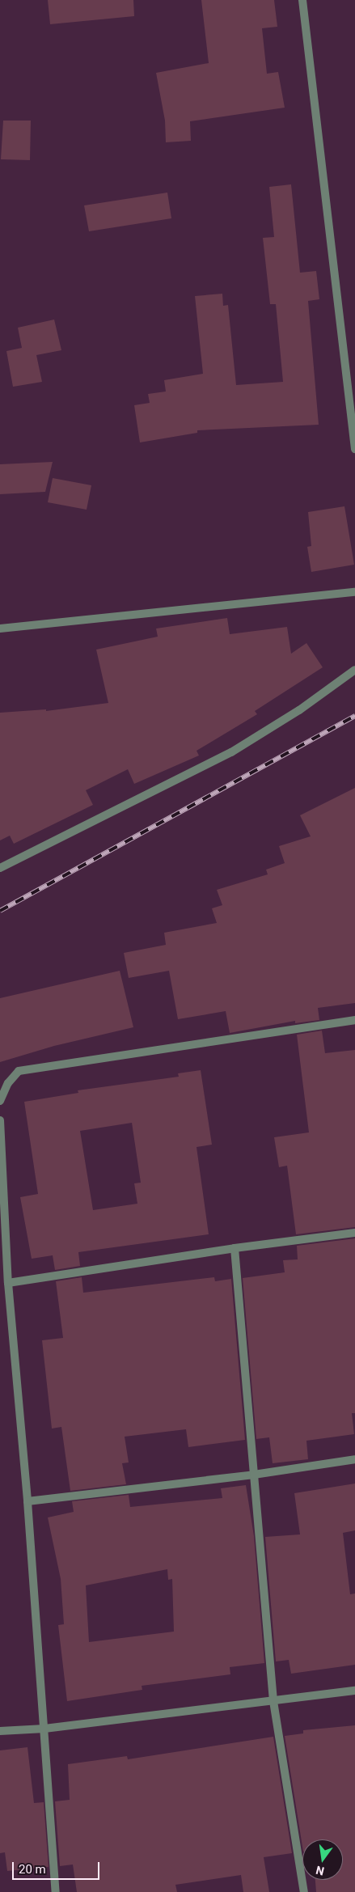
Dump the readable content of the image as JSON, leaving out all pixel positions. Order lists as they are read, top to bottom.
{
  "scale_bar": "20 m",
  "north": "bottom"
}
